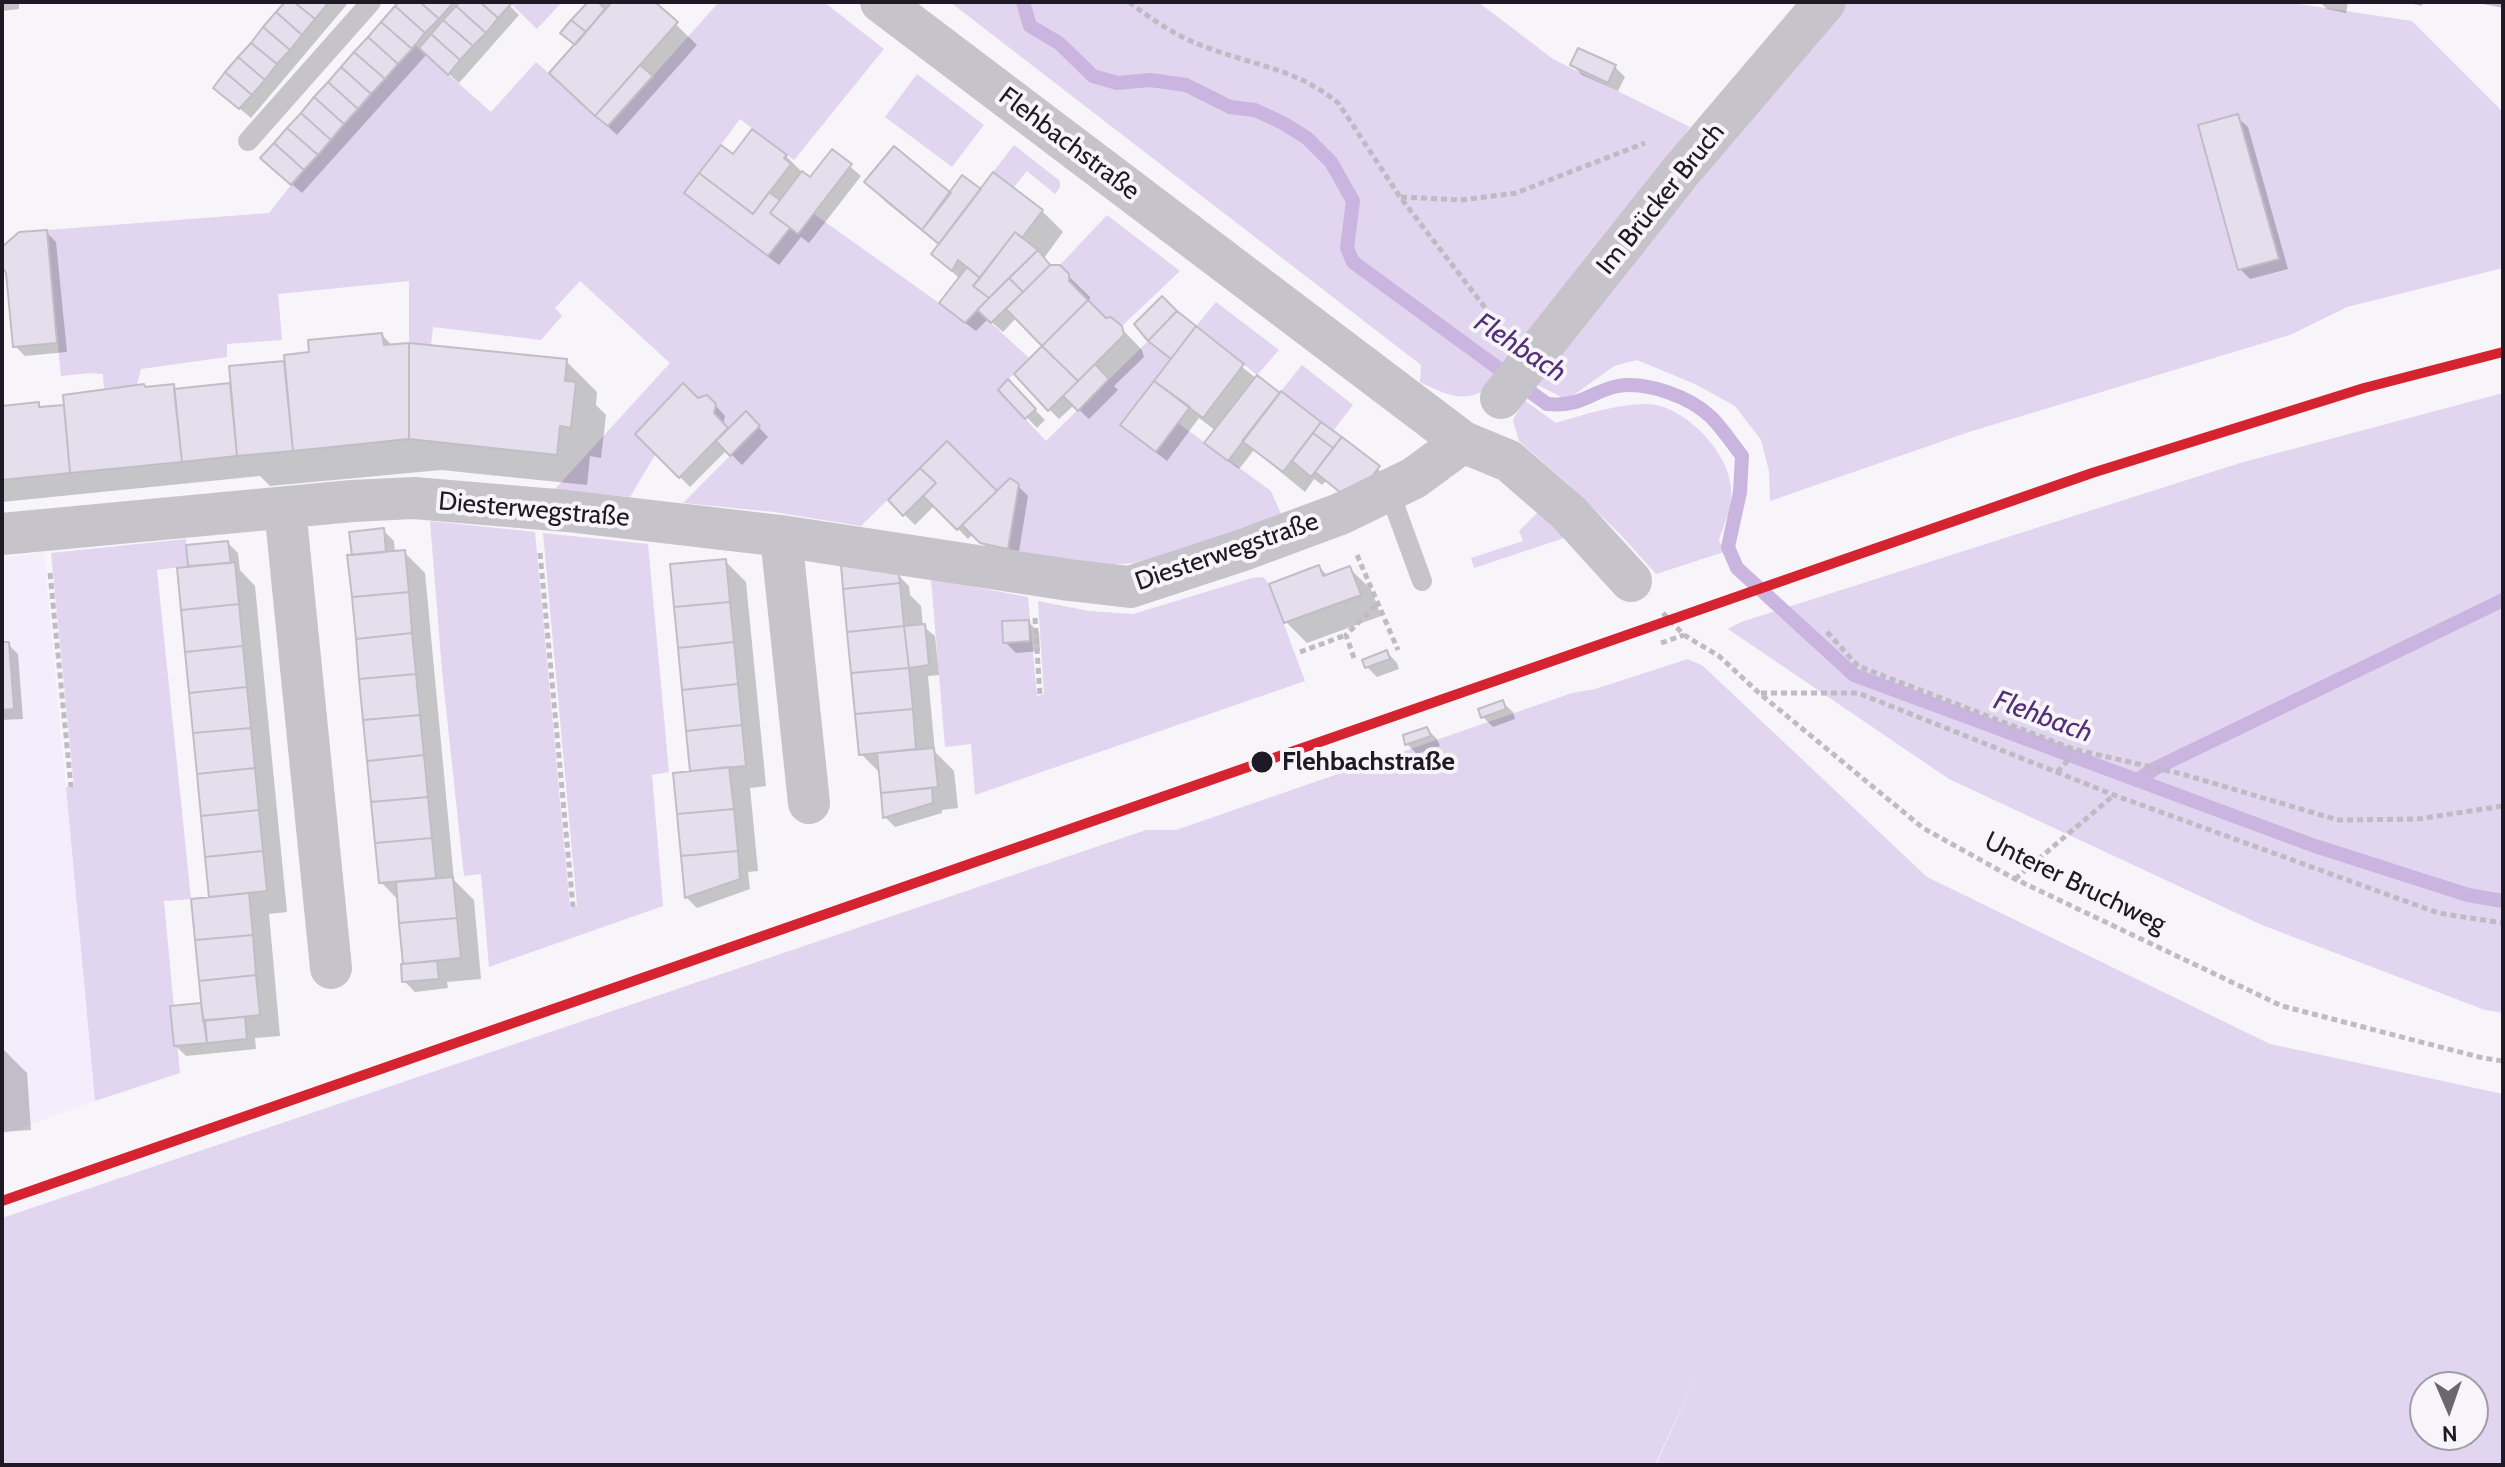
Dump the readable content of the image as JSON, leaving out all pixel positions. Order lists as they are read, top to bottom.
{
  "streets": {
    "street": ["Flehbachstraße", "Im Brücker Bruch", "Diesterwegstraße"],
    "path": ["Unterer Bruchweg"]
  },
  "crossings": [
    ["Flehbachstraße", "Diesterwegstraße"]
  ],
  "water": ["Flehbach"],
  "places": ["Flehbachstraße"],
  "north": "bottom"
}
